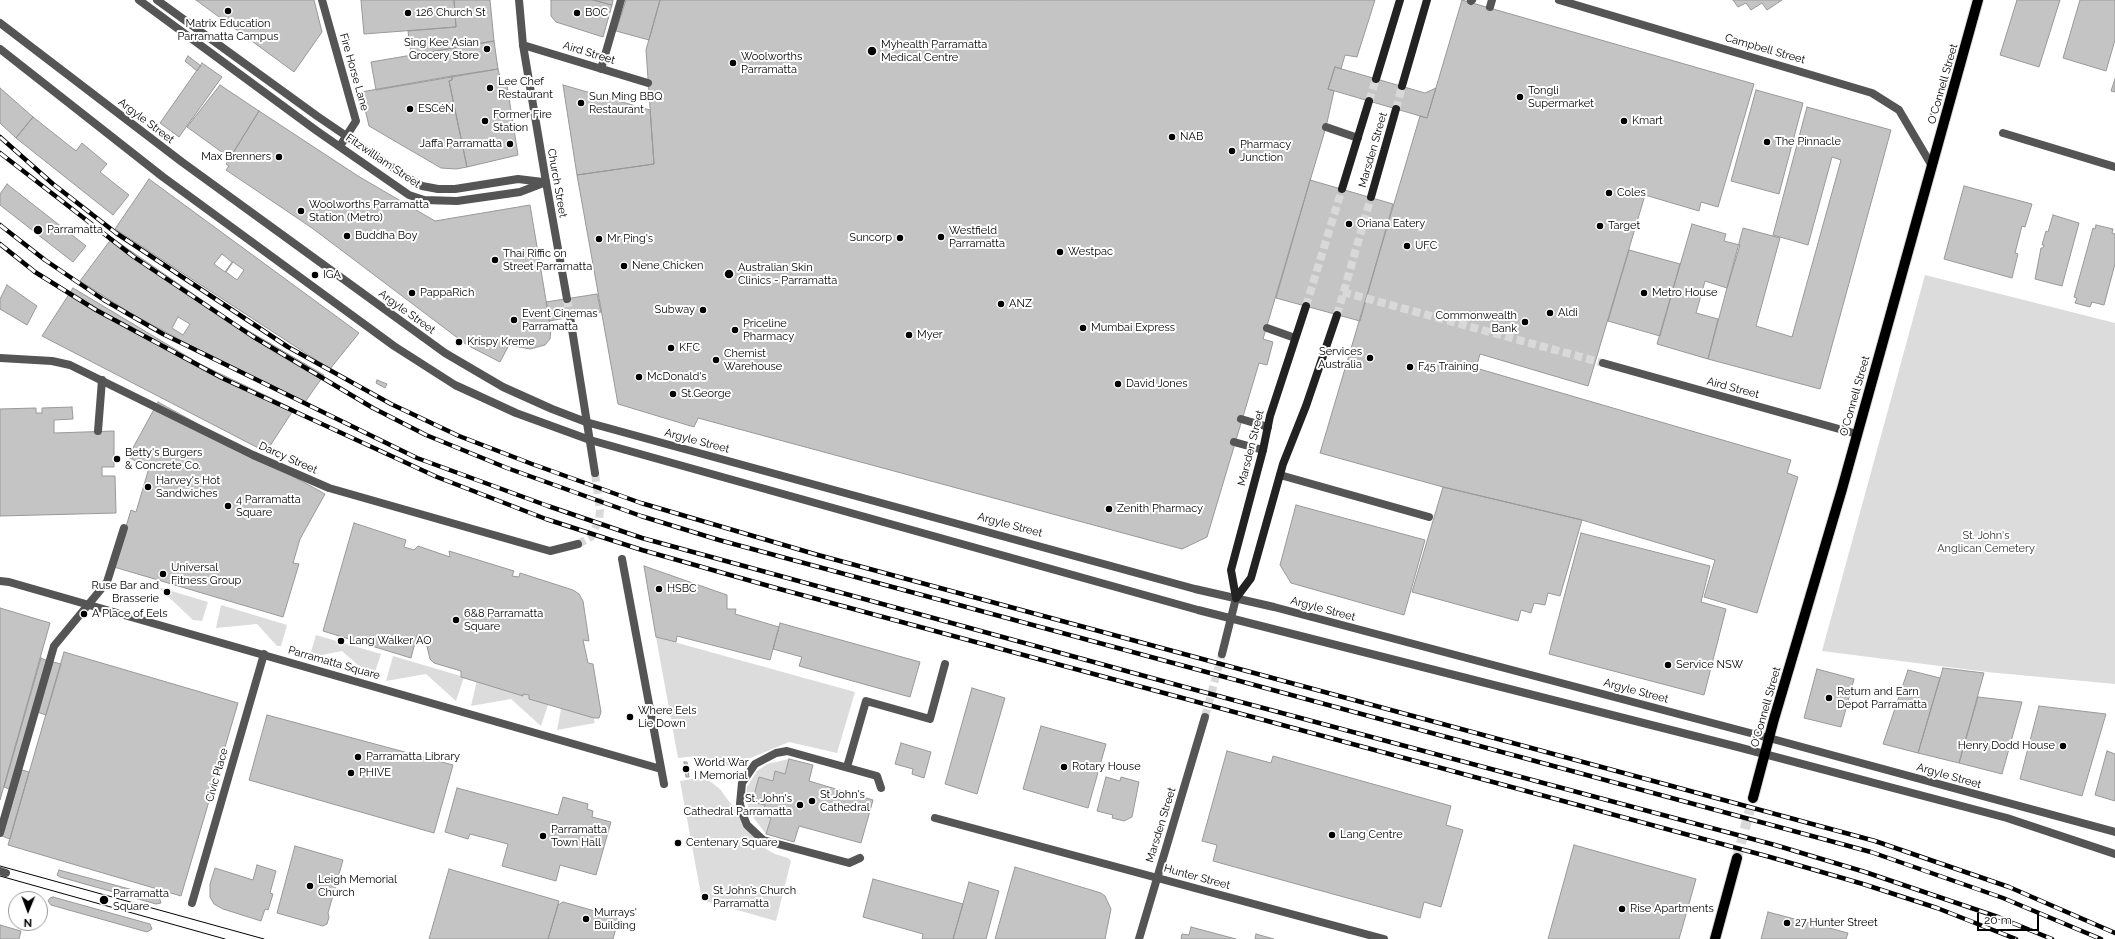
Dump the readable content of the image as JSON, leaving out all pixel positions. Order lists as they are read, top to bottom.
{
  "streets": {
    "main road": ["O'Connell Street", "Marsden Street"],
    "street": [
      "Campbell Street",
      "Aird Street",
      "Fire Horse Lane",
      "Argyle Street",
      "Fitzwilliam Street",
      "Church Street",
      "Darcy Street",
      "Parramatta Square",
      "Civic Place",
      "Hunter Street"
    ]
  },
  "crossings": [
    ["Campbell Street", "O'Connell Street"],
    ["Aird Street", "O'Connell Street"],
    ["Aird Street", "Church Street"],
    ["Fire Horse Lane", "Fitzwilliam Street"],
    ["O'Connell Street", "Argyle Street"],
    ["Argyle Street", "Marsden Street"],
    ["Marsden Street", "Hunter Street"],
    ["Fitzwilliam Street", "Church Street"],
    ["Parramatta Square", "Civic Place"]
  ],
  "parks": ["St. John's Anglican Cemetery"],
  "places": [
    "Matrix Education Parramatta Campus",
    "126 Church St",
    "BOC",
    "Sing Kee Asian Grocery Store",
    "Myhealth Parramatta Medical Centre",
    "Woolworths Parramatta",
    "Lee Chef Restaurant",
    "Tongli Supermarket",
    "Sun Ming BBQ Restaurant",
    "ESCéN",
    "Former Fire Station",
    "Kmart",
    "NAB",
    "The Pinnacle",
    "Jaffa Parramatta",
    "Pharmacy Junction",
    "Max Brenners",
    "Coles",
    "Woolworths Parramatta Station (Metro)",
    "Oriana Eatery",
    "Target",
    "Parramatta",
    "Buddha Boy",
    "Westfield Parramatta",
    "Suncorp",
    "Mr Ping's",
    "UFC",
    "Westpac",
    "Thai Riffic on Street Parramatta",
    "Nene Chicken",
    "Australian Skin Clinics - Parramatta",
    "IGA",
    "PappaRich",
    "Metro House",
    "ANZ",
    "Subway",
    "Aldi",
    "Event Cinemas Parramatta",
    "Commonwealth Bank",
    "Mumbai Express",
    "Priceline Pharmacy",
    "Myer",
    "Krispy Kreme",
    "KFC",
    "Services Australia",
    "Chemist Warehouse",
    "F45 Training",
    "McDonald's",
    "David Jones",
    "St.George",
    "Betty's Burgers & Concrete Co.",
    "Harvey's Hot Sandwiches",
    "4 Parramatta Square",
    "Zenith Pharmacy",
    "Universal Fitness Group",
    "HSBC",
    "Ruse Bar and Brasserie",
    "A Place of Eels",
    "6&8 Parramatta Square",
    "Lang Walker AO",
    "Service NSW",
    "Return and Earn Depot Parramatta",
    "Where Eels Lie Down",
    "Henry Dodd House",
    "Parramatta Library",
    "Rotary House",
    "World War I Memorial",
    "PHIVE",
    "St John's Cathedral",
    "St. John's Cathedral Parramatta",
    "Lang Centre",
    "Parramatta Town Hall",
    "Centenary Square",
    "Leigh Memorial Church",
    "St John’s Church Parramatta",
    "Parramatta Square",
    "Rise Apartments",
    "Murrays' Building",
    "27 Hunter Street"
  ],
  "scale_bar": "20 m",
  "north": "bottom"
}
